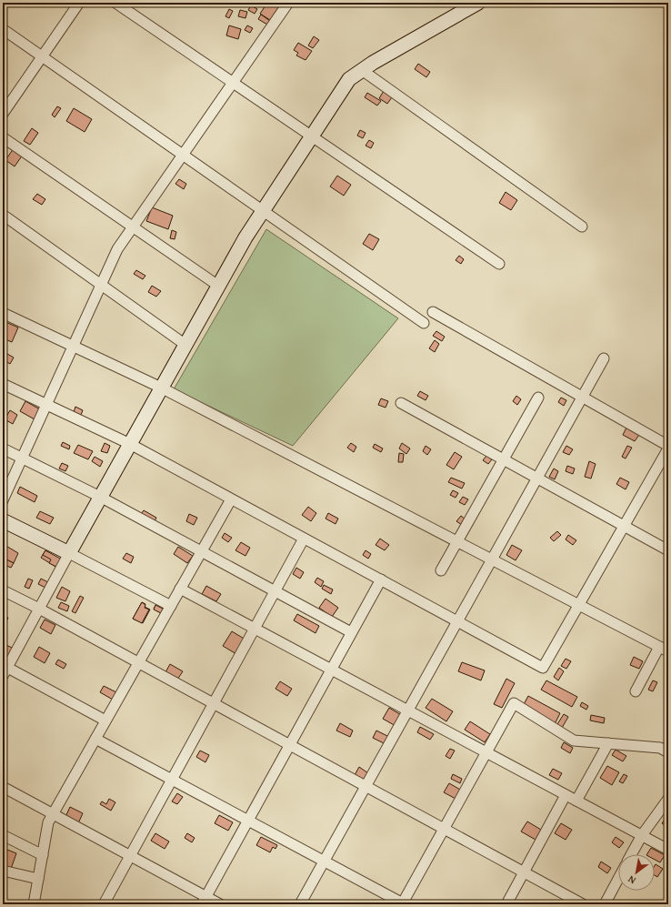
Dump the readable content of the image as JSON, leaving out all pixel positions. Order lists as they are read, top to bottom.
{
  "north": "bottom left"
}
